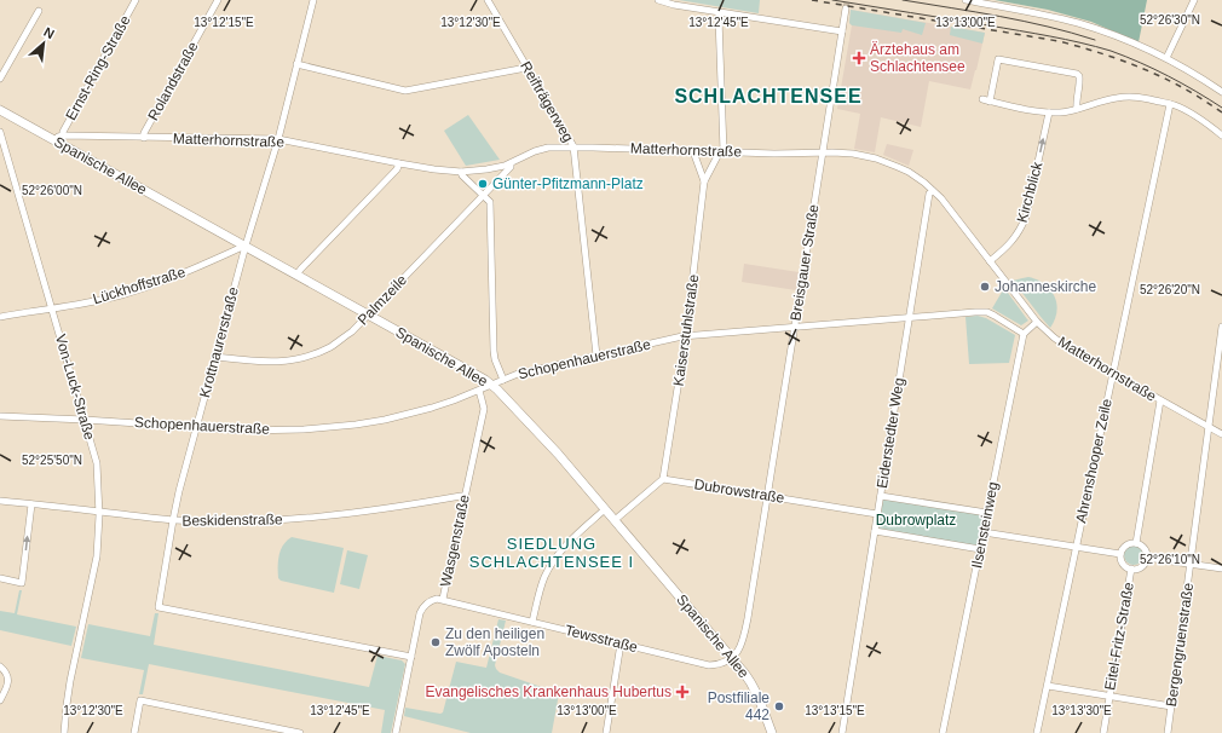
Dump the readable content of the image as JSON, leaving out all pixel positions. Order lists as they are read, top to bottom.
{
  "streets": {
    "main road": ["Spanische Allee"],
    "street": [
      "Ernst-Ring-Straße",
      "Rolandstraße",
      "Reifträgerweg",
      "Matterhornstraße",
      "Kirchblick",
      "Breisgauer Straße",
      "Lückhoffstraße",
      "Palmzeile",
      "Kaiserstuhlstraße",
      "Krottnaurerstraße",
      "Schopenhauerstraße",
      "Von-Luck-Straße",
      "Eiderstedter Weg",
      "Ahrenshooper Zeile",
      "Dubrowstraße",
      "Beskidenstraße",
      "Ilsensteinweg",
      "Wasgenstraße",
      "Eitel-Fritz-Straße",
      "Tewsstraße",
      "Bergengruenstraße"
    ]
  },
  "crossings": [
    ["Ernst-Ring-Straße", "Matterhornstraße"],
    ["Ernst-Ring-Straße", "Spanische Allee"],
    ["Rolandstraße", "Matterhornstraße"],
    ["Reifträgerweg", "Matterhornstraße"],
    ["Reifträgerweg", "Schopenhauerstraße"],
    ["Matterhornstraße", "Spanische Allee"],
    ["Matterhornstraße", "Kirchblick"],
    ["Matterhornstraße", "Breisgauer Straße"],
    ["Matterhornstraße", "Palmzeile"],
    ["Matterhornstraße", "Kaiserstuhlstraße"],
    ["Matterhornstraße", "Krottnaurerstraße"],
    ["Matterhornstraße", "Eiderstedter Weg"],
    ["Matterhornstraße", "Ahrenshooper Zeile"],
    ["Matterhornstraße", "Bergengruenstraße"],
    ["Spanische Allee", "Breisgauer Straße"],
    ["Spanische Allee", "Lückhoffstraße"],
    ["Spanische Allee", "Palmzeile"],
    ["Spanische Allee", "Krottnaurerstraße"],
    ["Spanische Allee", "Schopenhauerstraße"],
    ["Spanische Allee", "Tewsstraße"],
    ["Breisgauer Straße", "Schopenhauerstraße"],
    ["Breisgauer Straße", "Dubrowstraße"],
    ["Breisgauer Straße", "Tewsstraße"],
    ["Lückhoffstraße", "Krottnaurerstraße"],
    ["Lückhoffstraße", "Von-Luck-Straße"],
    ["Palmzeile", "Krottnaurerstraße"],
    ["Kaiserstuhlstraße", "Schopenhauerstraße"],
    ["Kaiserstuhlstraße", "Dubrowstraße"],
    ["Krottnaurerstraße", "Schopenhauerstraße"],
    ["Krottnaurerstraße", "Beskidenstraße"],
    ["Krottnaurerstraße", "Wasgenstraße"],
    ["Schopenhauerstraße", "Von-Luck-Straße"],
    ["Schopenhauerstraße", "Eiderstedter Weg"],
    ["Schopenhauerstraße", "Ilsensteinweg"],
    ["Schopenhauerstraße", "Wasgenstraße"],
    ["Von-Luck-Straße", "Beskidenstraße"],
    ["Eiderstedter Weg", "Dubrowstraße"],
    ["Beskidenstraße", "Wasgenstraße"],
    ["Wasgenstraße", "Tewsstraße"]
  ],
  "one_way": ["Kirchblick"],
  "districts": ["SCHLACHTENSEE", "SIEDLUNG SCHLACHTENSEE I"],
  "parks": ["Dubrowplatz"],
  "places": {
    "health": ["Ärztehaus am Schlachtensee", "Evangelisches Krankenhaus Hubertus"],
    "other": [
      "Günter-Pfitzmann-Platz",
      "Johanneskirche",
      "Zu den heiligen Zwölf Aposteln",
      "Postfiliale 442"
    ]
  },
  "north": "top right",
  "coordinates": [
    "52°26'30\"N",
    "13°12'15\"E",
    "13°12'30\"E",
    "13°12'45\"E",
    "13°13'00\"E",
    "52°26'00\"N",
    "52°26'20\"N",
    "52°25'50\"N",
    "52°26'10\"N",
    "13°13'15\"E",
    "13°13'30\"E"
  ]
}
